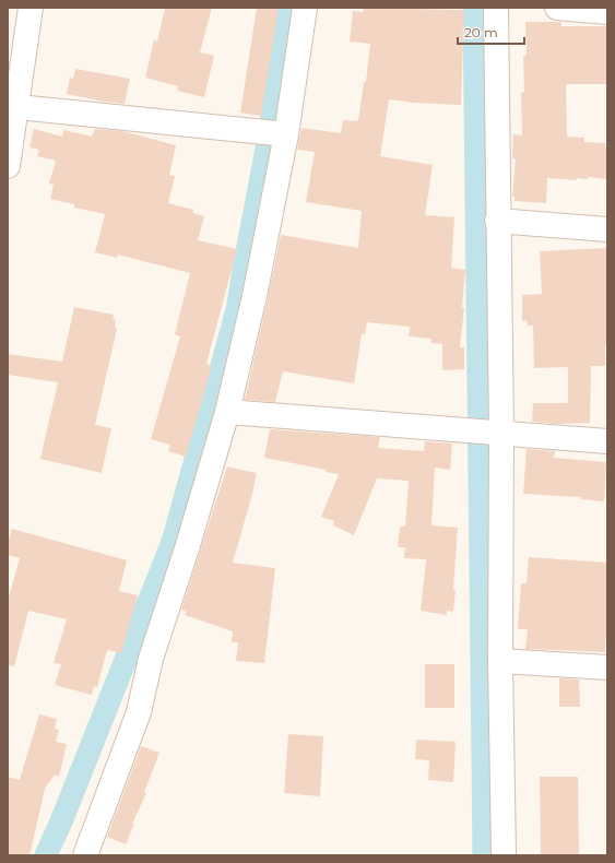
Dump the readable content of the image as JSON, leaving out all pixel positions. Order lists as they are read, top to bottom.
{
  "scale_bar": "20 m"
}
